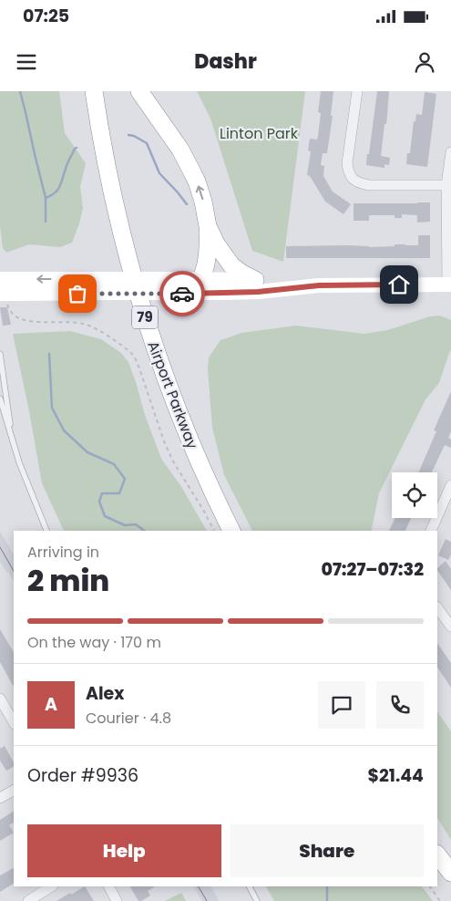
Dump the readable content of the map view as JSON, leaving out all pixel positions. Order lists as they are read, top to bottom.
{
  "streets": {
    "highway": ["79", "Airport Parkway"]
  },
  "parks": ["Linton Park"],
  "page": {
    "status": "07:25",
    "header": "Dashr",
    "heading": ["2 min", "Arriving in", "07:27–07:32"],
    "panel": [
      "Alex",
      "Courier · 4.8",
      "Order #9936",
      "$21.44"
    ],
    "bar": "On the way · 170 m",
    "round": "A",
    "buttons": ["Help", "Share"]
  }
}
